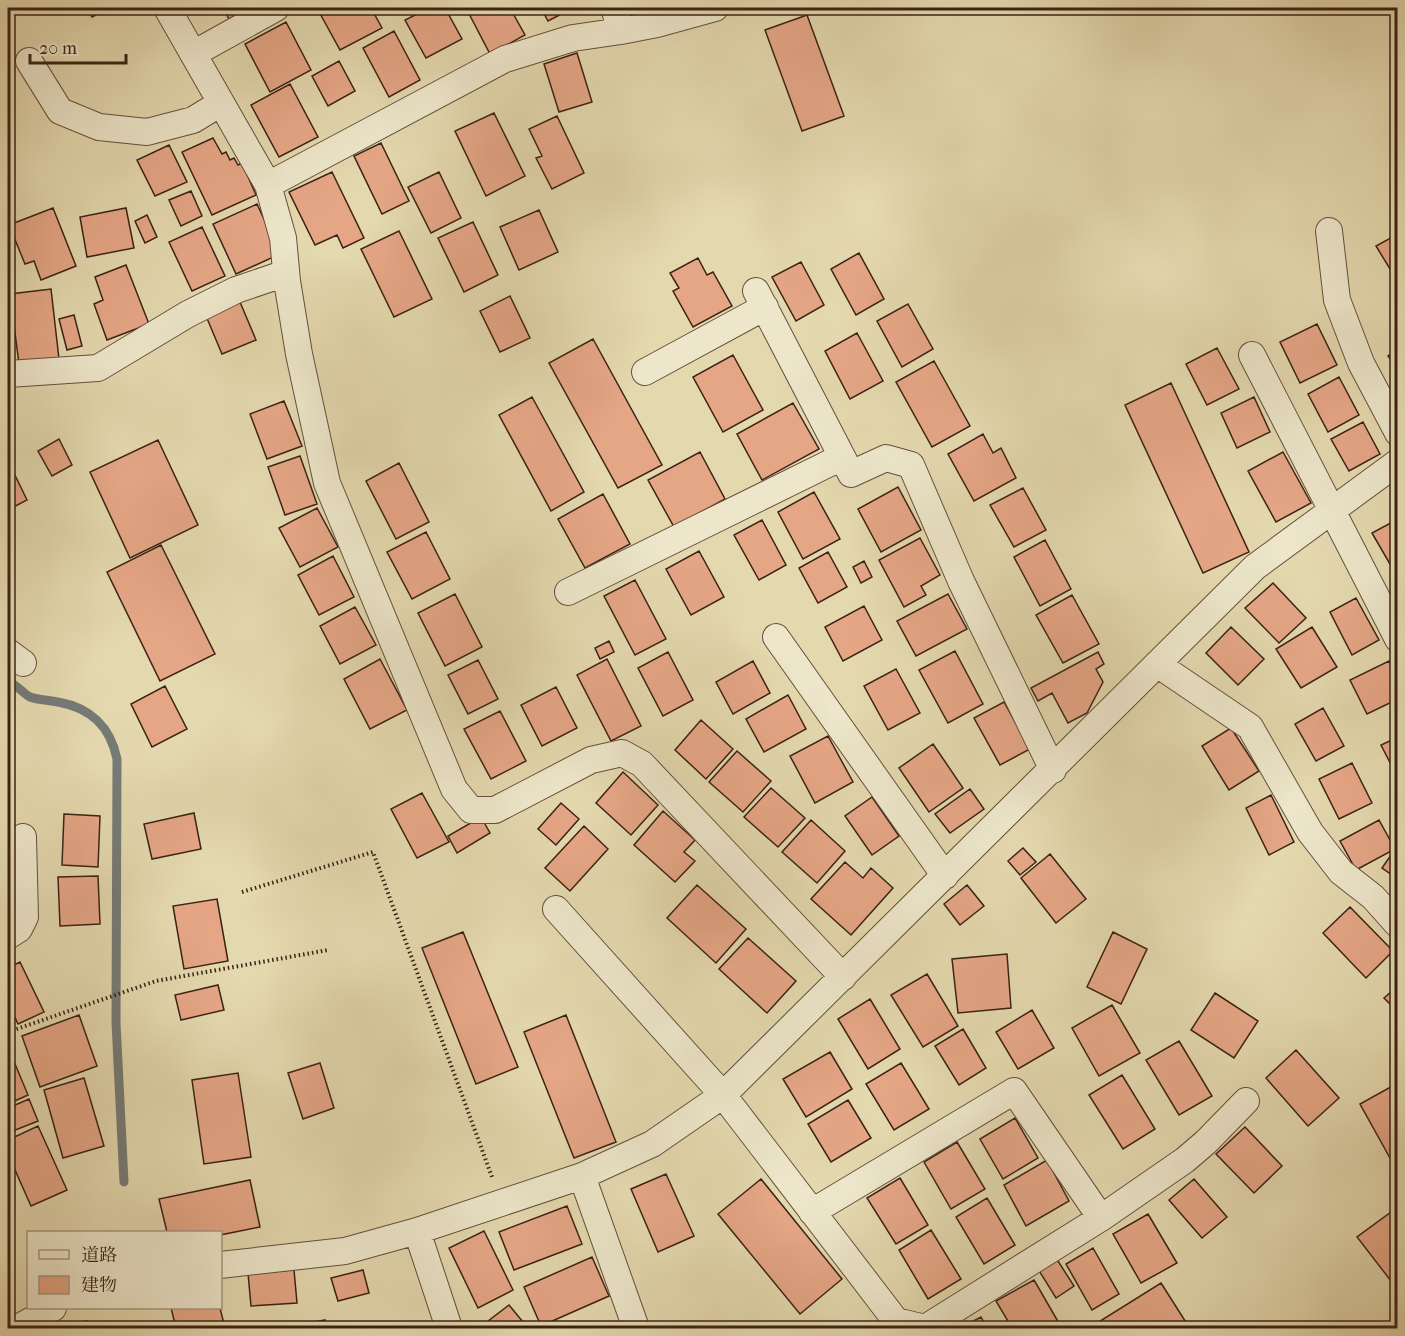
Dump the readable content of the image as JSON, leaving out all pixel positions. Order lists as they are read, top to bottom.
{
  "legend": ["道路", "建物"],
  "scale_bar": "20 m"
}
